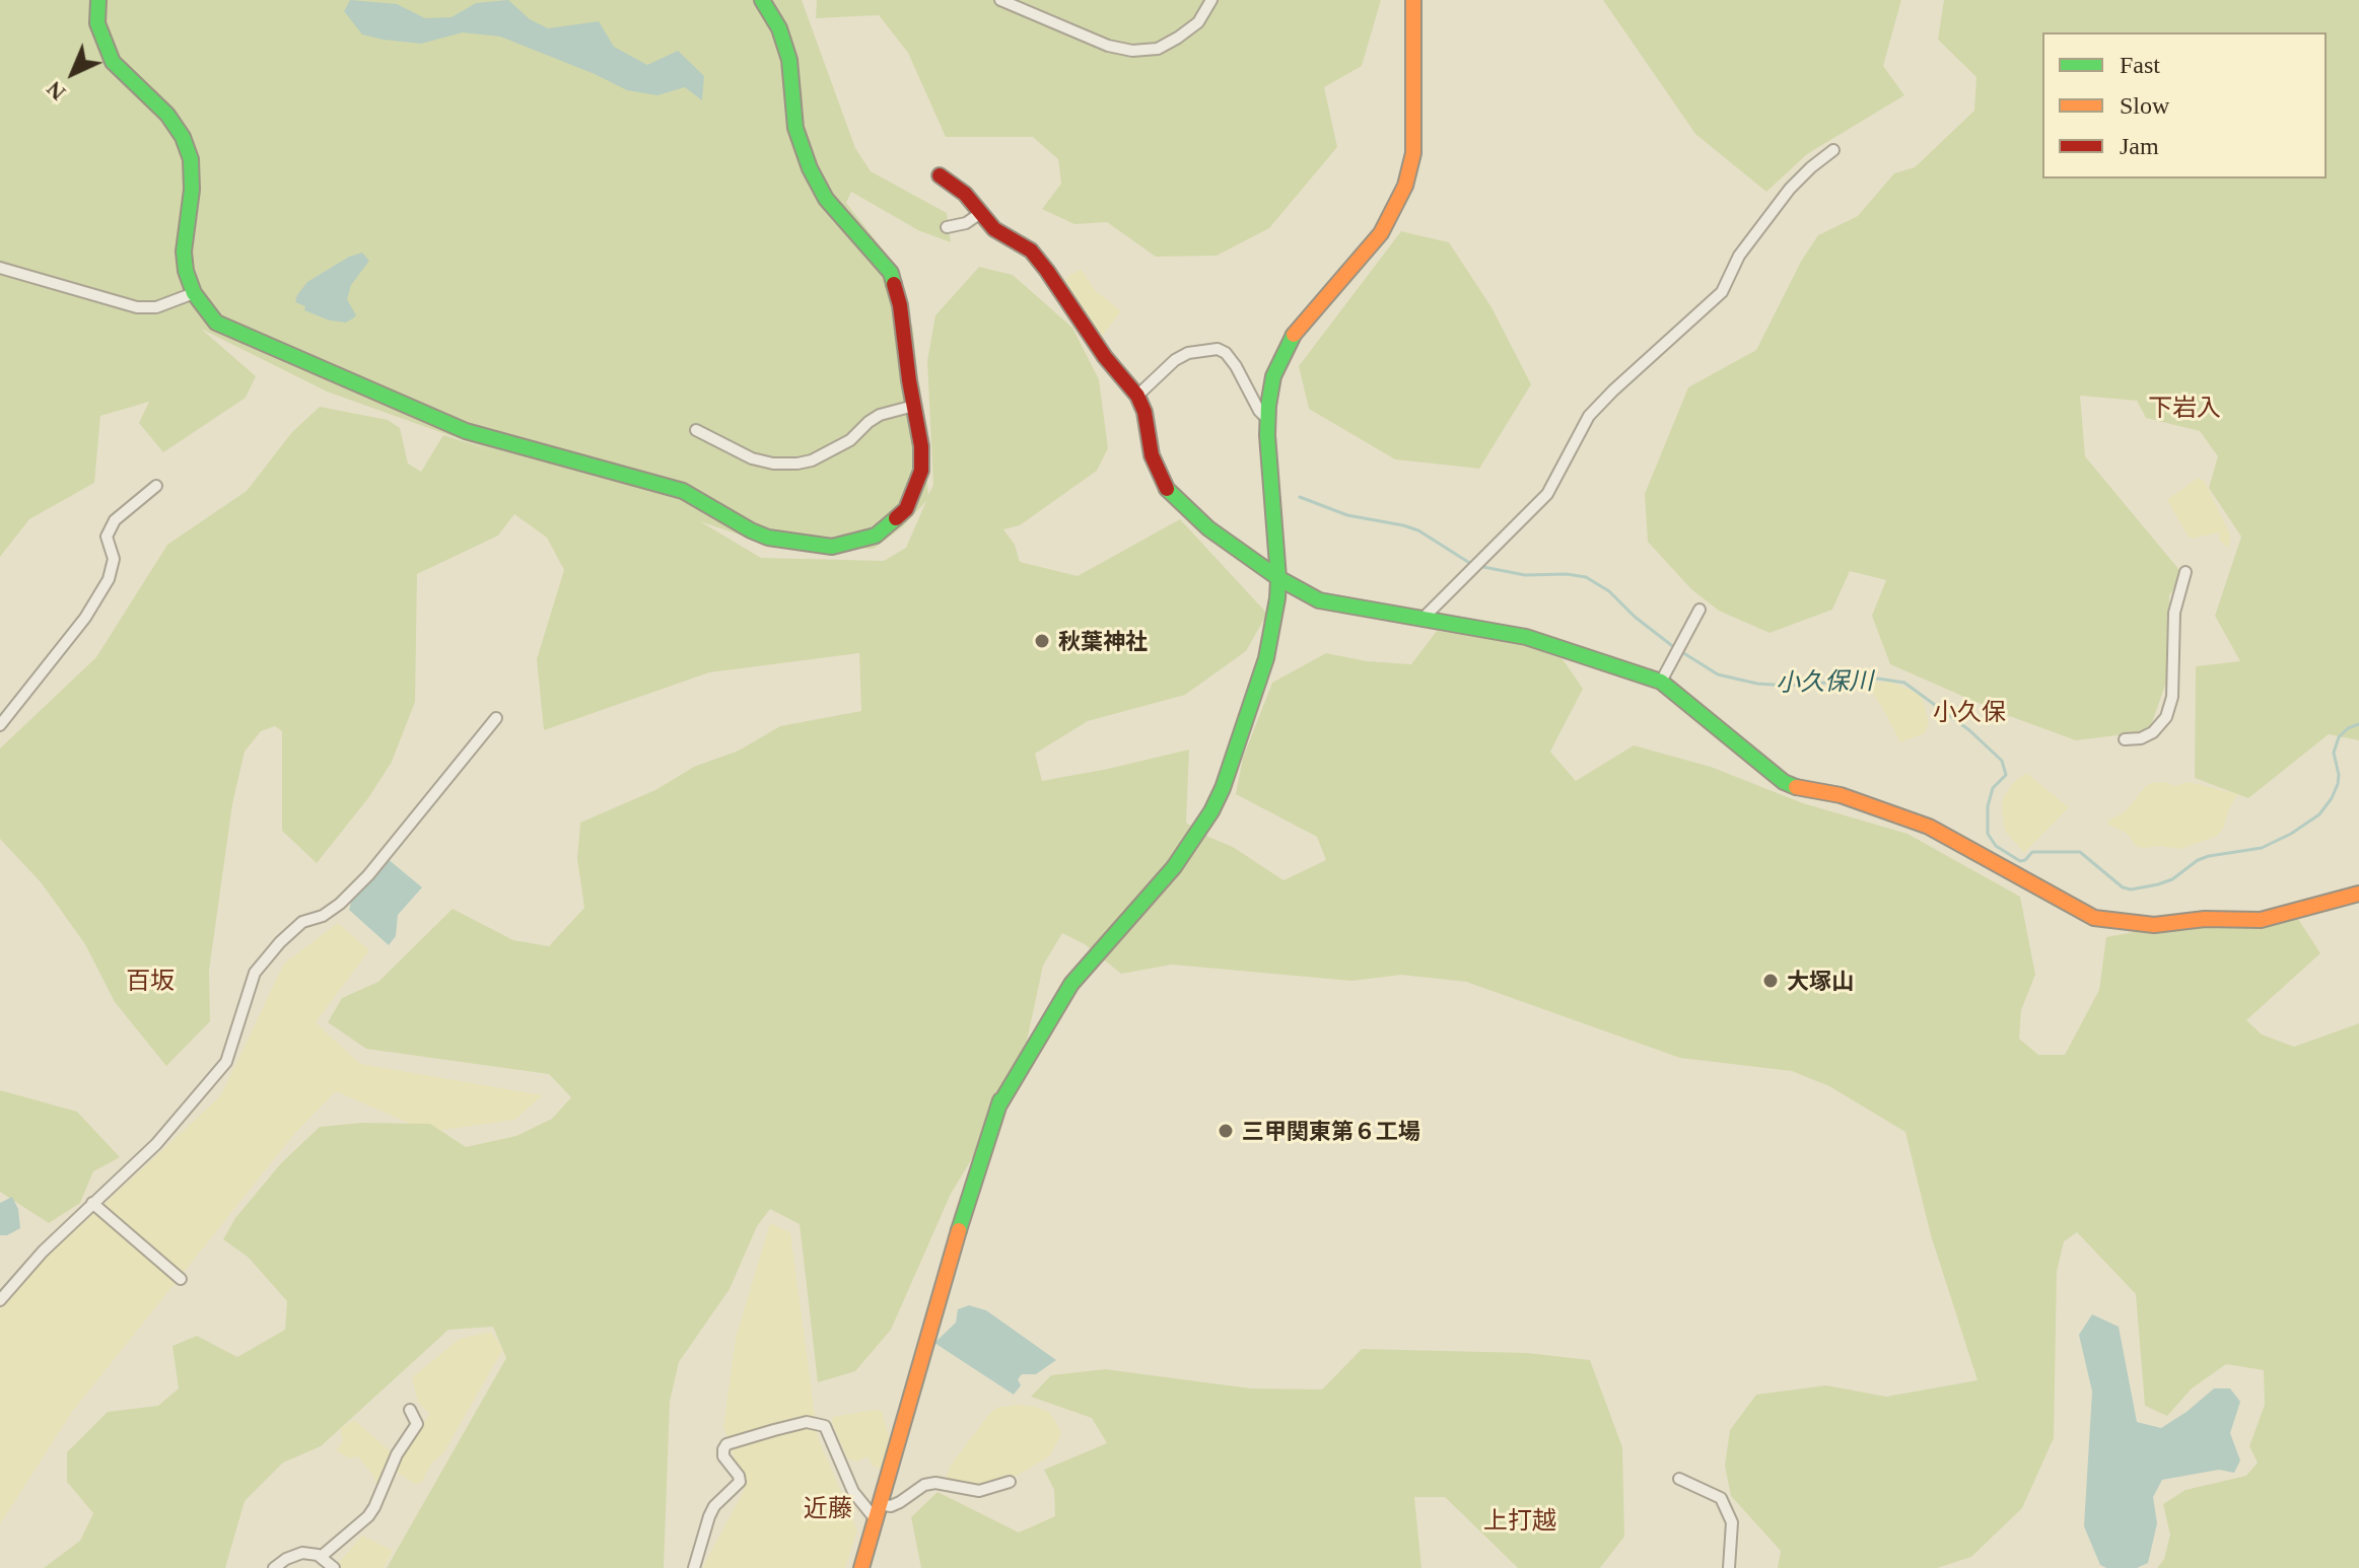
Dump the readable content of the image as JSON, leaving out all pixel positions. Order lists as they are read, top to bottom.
{
  "districts": [
    "下岩入",
    "小久保",
    "百坂",
    "近藤",
    "上打越"
  ],
  "water": ["小久保川"],
  "places": ["秋葉神社", "大塚山", "三甲関東第６工場"],
  "legend": ["Fast", "Slow", "Jam"],
  "north": "bottom left"
}
